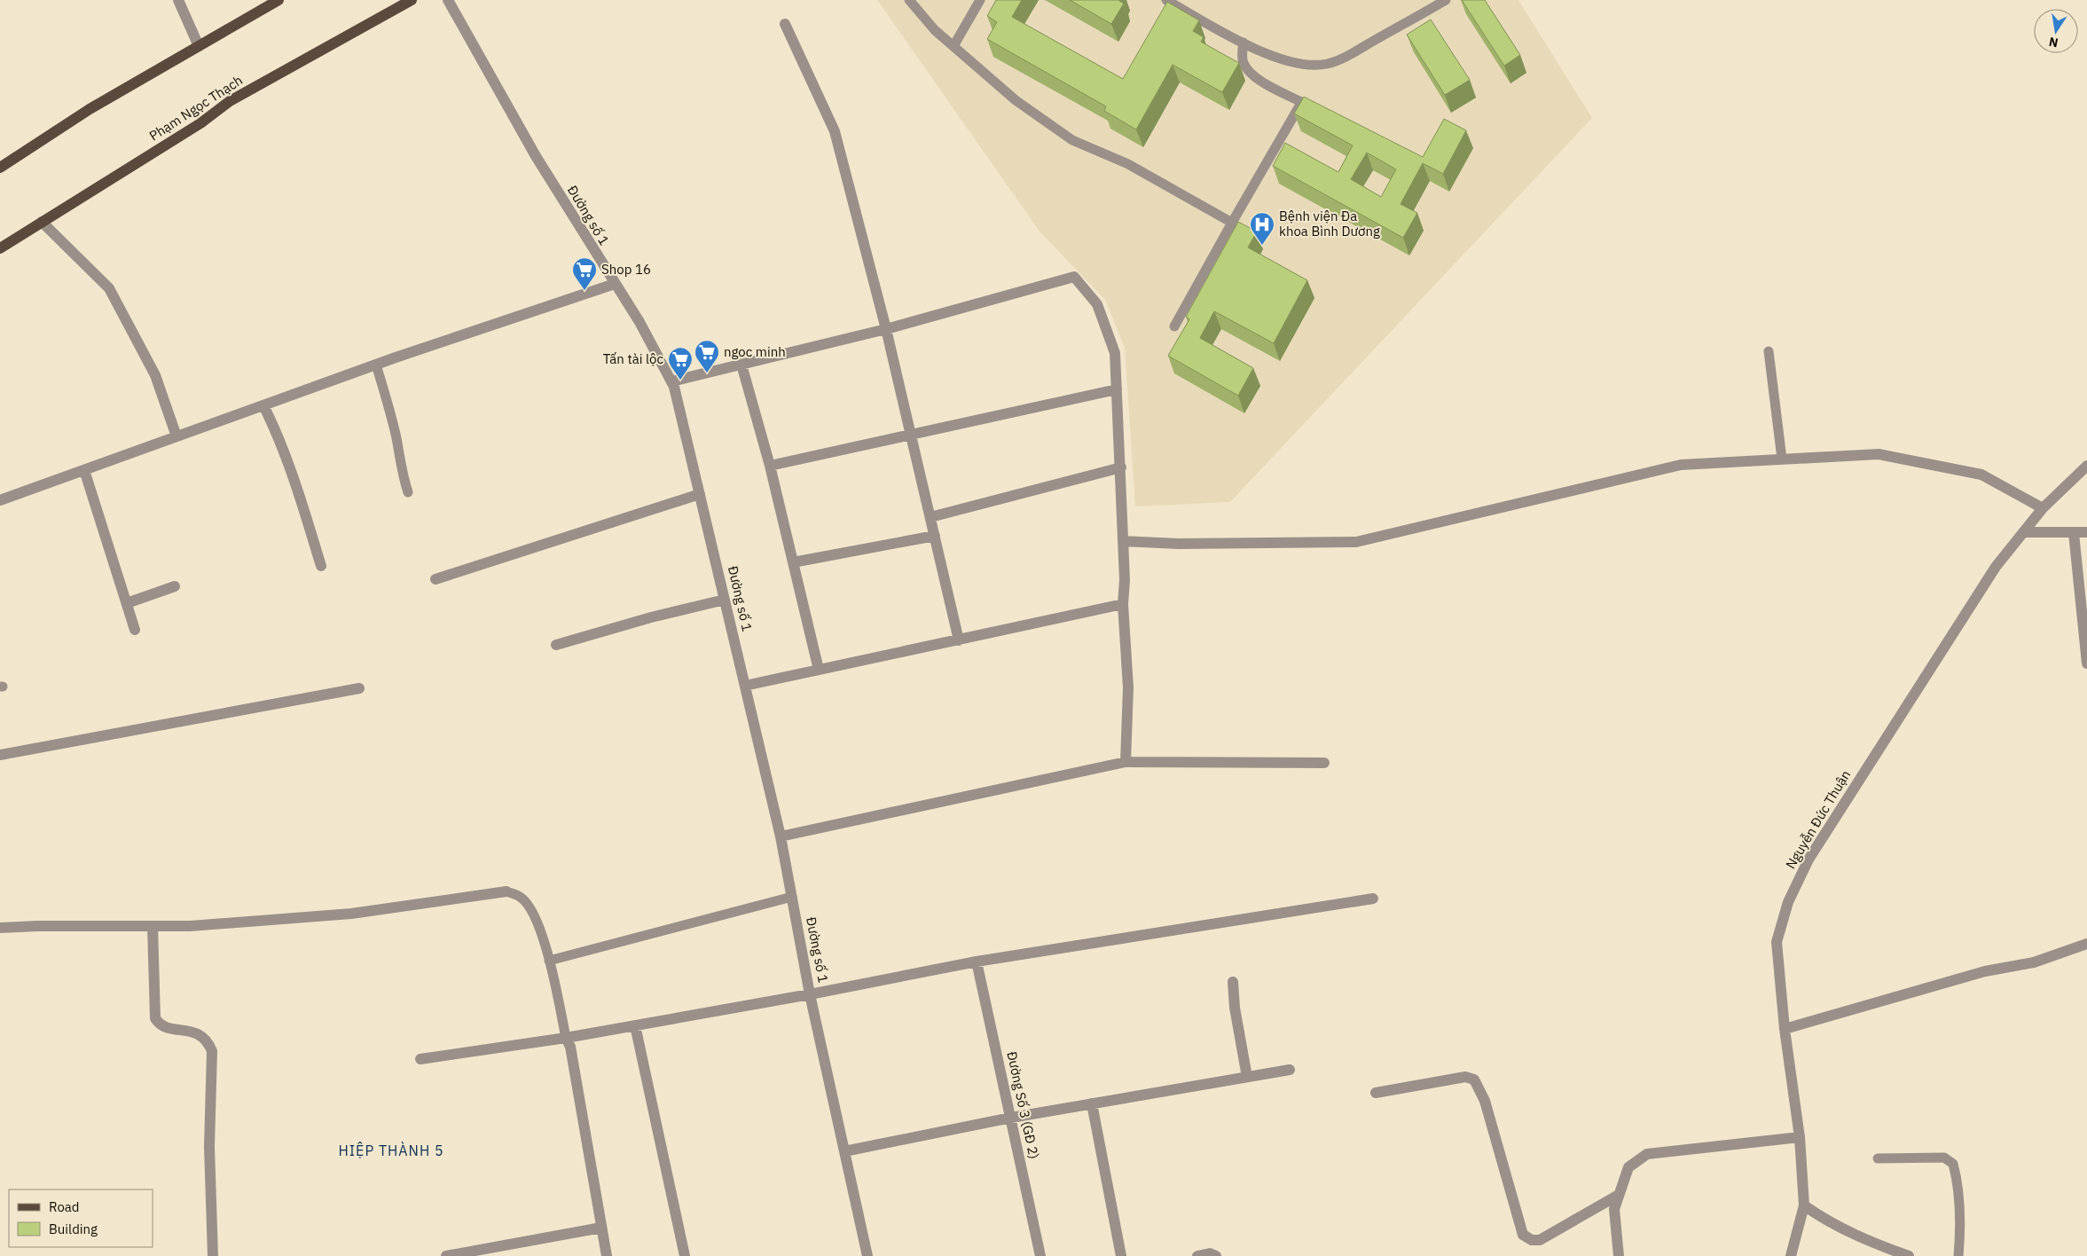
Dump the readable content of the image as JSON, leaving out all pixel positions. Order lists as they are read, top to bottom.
{
  "streets": {
    "main road": ["Phạm Ngọc Thạch"],
    "street": ["Đường số 1", "Nguyễn Đức Thuận", "Đường Số 3 (GĐ 2)"]
  },
  "districts": ["HIỆP THÀNH 5"],
  "places": {
    "hospital": ["Bệnh viện Đa khoa Bình Dương"],
    "supermarket": ["Shop 16", "ngoc minh", "Tấn tài lộc"]
  },
  "legend": ["Road", "Building"],
  "north": "bottom"
}
